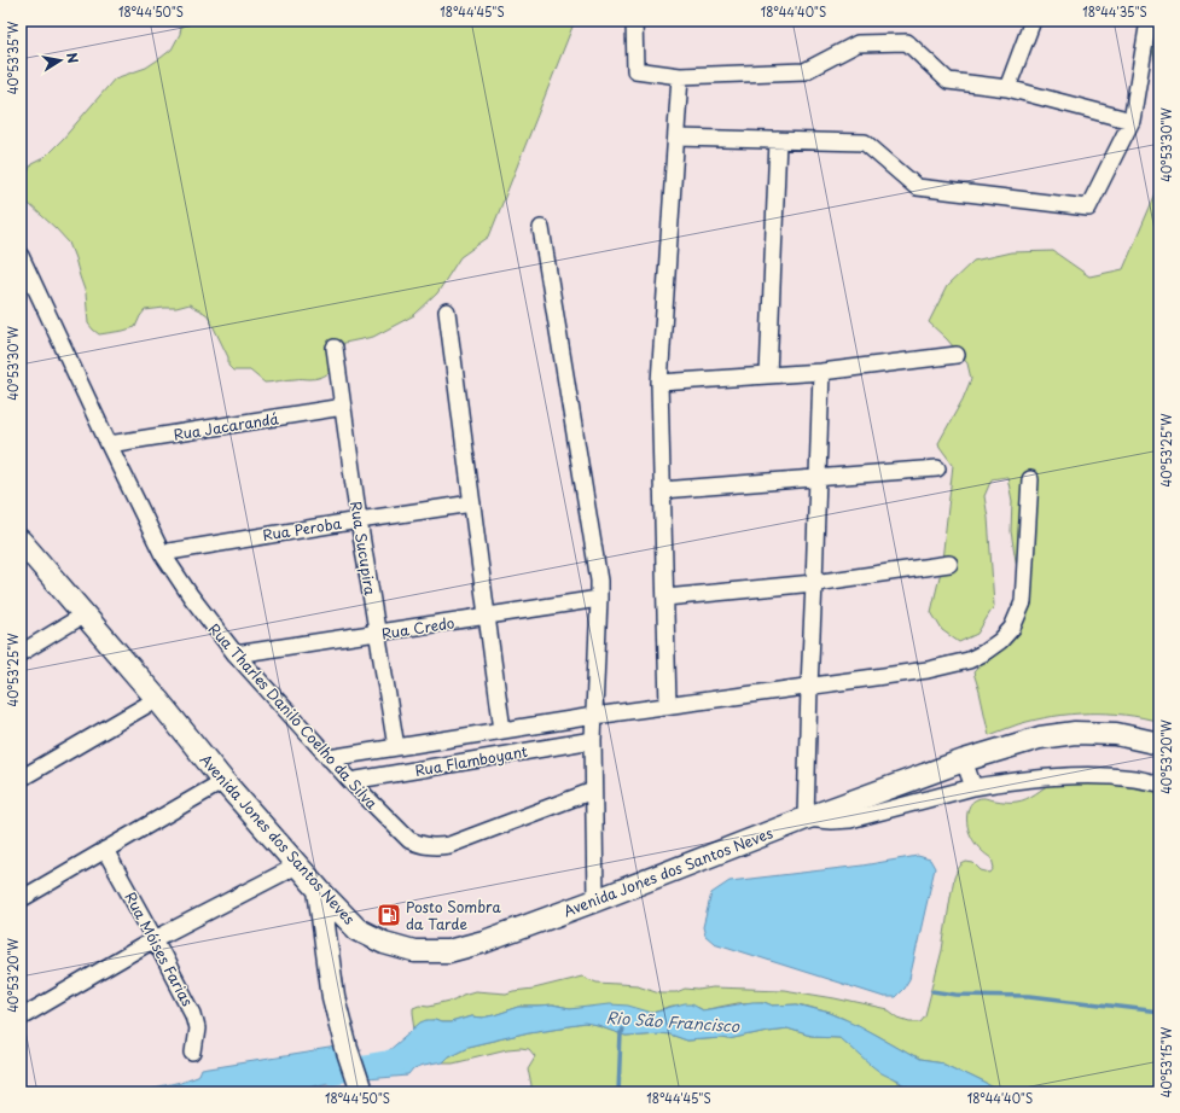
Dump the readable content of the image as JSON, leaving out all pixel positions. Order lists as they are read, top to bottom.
{
  "streets": {
    "main road": ["Avenida Jones dos Santos Neves"],
    "street": [
      "Rua Jacarandá",
      "Rua Peroba",
      "Rua Sucupira",
      "Rua Credo",
      "Rua Tharles Danilo Coelho da Silva",
      "Rua Flamboyant",
      "Rua Móises Farias"
    ]
  },
  "crossings": [
    ["Rua Jacarandá", "Rua Sucupira"],
    ["Rua Jacarandá", "Rua Tharles Danilo Coelho da Silva"],
    ["Rua Peroba", "Rua Sucupira"],
    ["Rua Peroba", "Rua Tharles Danilo Coelho da Silva"],
    ["Rua Sucupira", "Rua Credo"],
    ["Rua Credo", "Rua Tharles Danilo Coelho da Silva"],
    ["Rua Tharles Danilo Coelho da Silva", "Rua Flamboyant"]
  ],
  "water": ["Rio São Francisco"],
  "places": {
    "fuel station": ["Posto Sombra da Tarde"]
  },
  "north": "right",
  "coordinates": [
    "18°44'50\"S",
    "18°44'45\"S",
    "18°44'40\"S",
    "18°44'35\"S",
    "40°53'35\"W",
    "40°53'30\"W",
    "40°53'25\"W",
    "40°53'20\"W",
    "40°53'15\"W"
  ]
}
